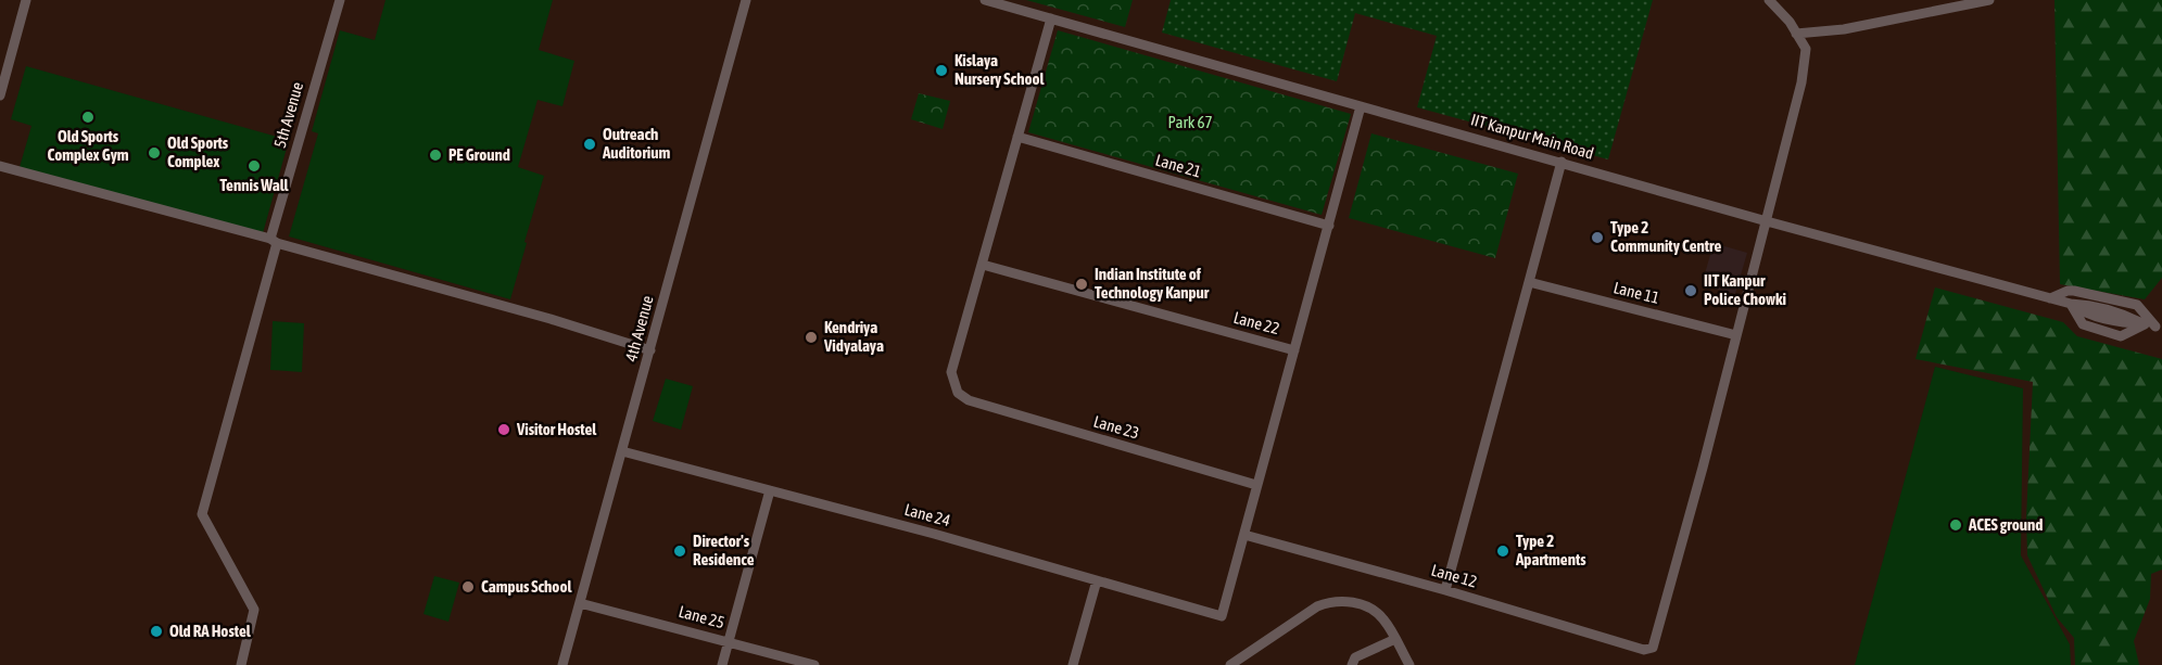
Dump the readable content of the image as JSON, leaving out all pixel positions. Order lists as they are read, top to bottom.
{
  "streets": {
    "street": [
      "5th Avenue",
      "IIT Kanpur Main Road",
      "Lane 21",
      "Lane 11",
      "Lane 22",
      "4th Avenue",
      "Lane 23",
      "Lane 24",
      "Lane 12",
      "Lane 25"
    ]
  },
  "crossings": [
    ["Lane 11", "Lane 12"],
    ["Lane 22", "Lane 23"],
    ["4th Avenue", "Lane 24"],
    ["4th Avenue", "Lane 25"],
    ["Lane 24", "Lane 12"]
  ],
  "parks": ["Park 67"],
  "places": [
    "Kislaya Nursery School",
    "Old Sports Complex Gym",
    "Outreach Auditorium",
    "Old Sports Complex",
    "PE Ground",
    "Tennis Wall",
    "Type 2 Community Centre",
    "Indian Institute of Technology Kanpur",
    "IIT Kanpur Police Chowki",
    "Kendriya Vidyalaya",
    "Visitor Hostel",
    "ACES ground",
    "Director's Residence",
    "Type 2 Apartments",
    "Campus School",
    "Old RA Hostel"
  ]
}
